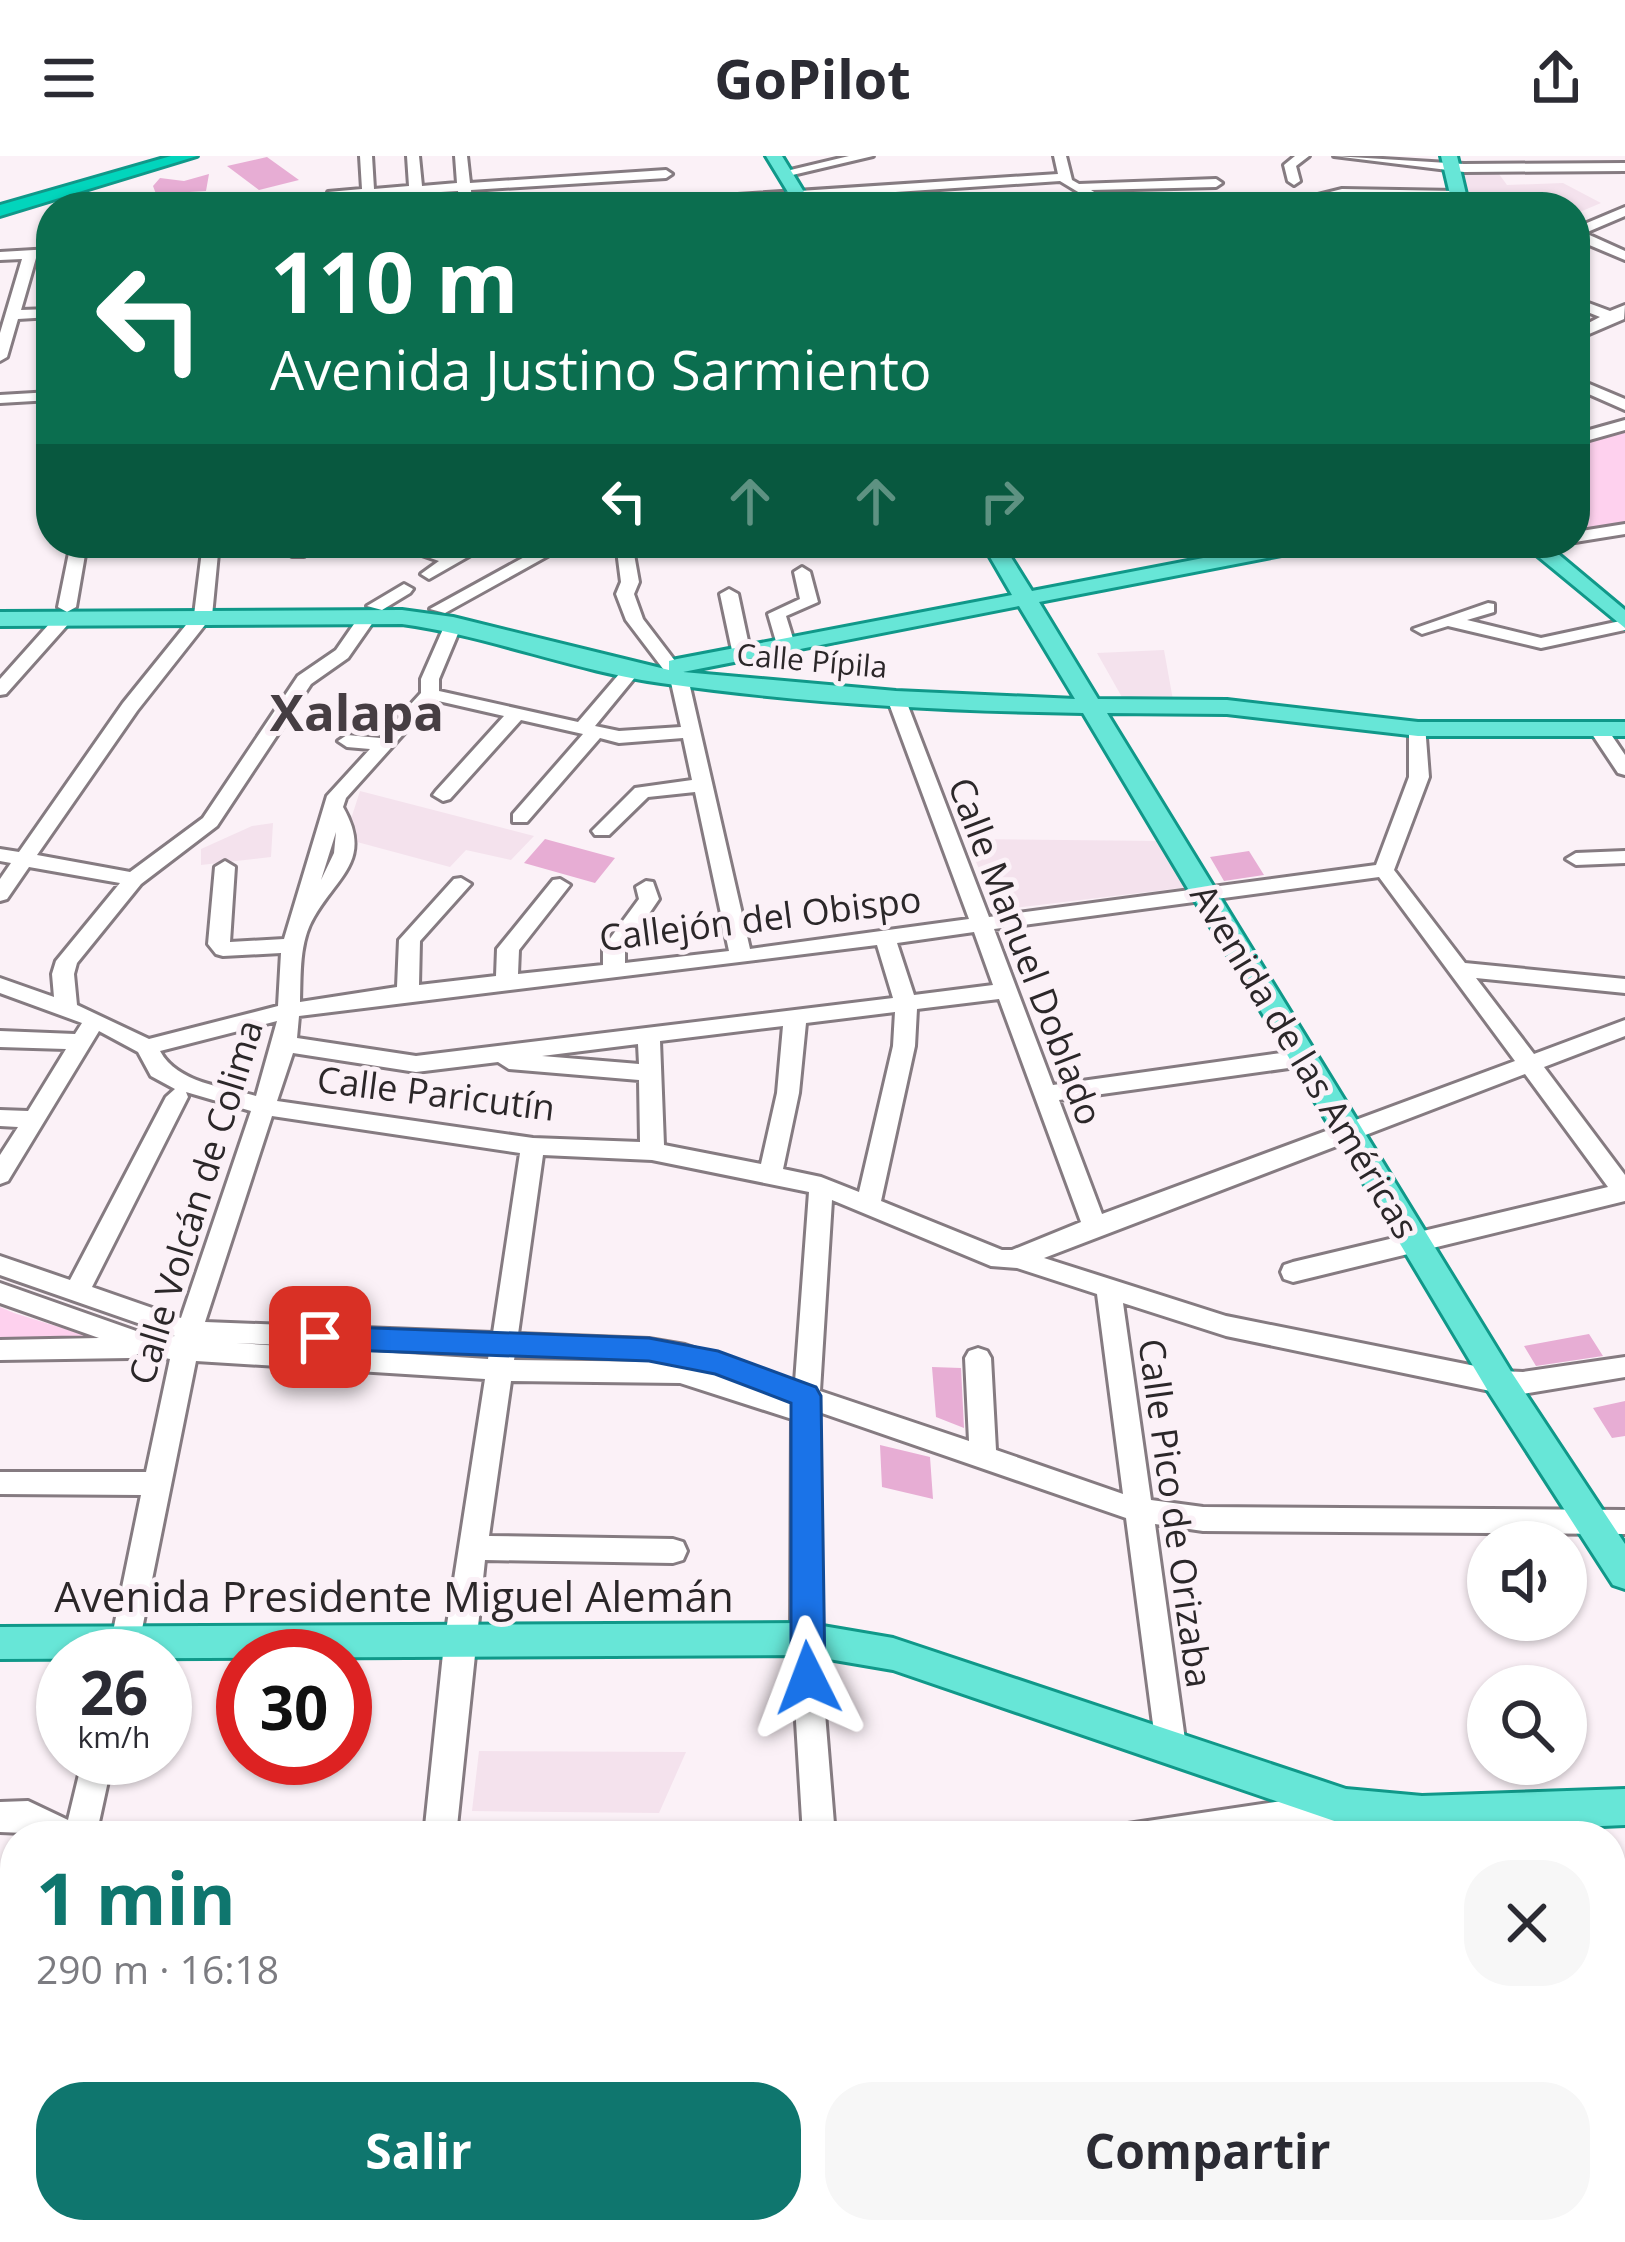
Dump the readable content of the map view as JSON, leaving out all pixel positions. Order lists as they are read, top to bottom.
{
  "streets": {
    "main road": ["Calle Pípila", "Avenida de las Américas", "Avenida Presidente Miguel Alemán"],
    "street": [
      "Callejón del Obispo",
      "Calle Manuel Doblado",
      "Calle Paricutín",
      "Calle Volcán de Colima",
      "Calle Pico de Orizaba"
    ]
  },
  "crossings": [
    ["Calle Pípila", "Calle Manuel Doblado"],
    ["Calle Pípila", "Avenida de las Américas"],
    ["Calle Pípila", "Calle Volcán de Colima"],
    ["Callejón del Obispo", "Calle Manuel Doblado"],
    ["Callejón del Obispo", "Avenida de las Américas"],
    ["Callejón del Obispo", "Calle Paricutín"],
    ["Callejón del Obispo", "Calle Volcán de Colima"],
    ["Avenida de las Américas", "Calle Paricutín"],
    ["Calle Paricutín", "Calle Volcán de Colima"],
    ["Calle Paricutín", "Calle Pico de Orizaba"],
    ["Calle Pico de Orizaba", "Avenida Presidente Miguel Alemán"]
  ],
  "districts": ["Xalapa"],
  "page": {
    "header": "GoPilot",
    "turn": ["110 m", "Avenida Justino Sarmiento"],
    "speed": "26 km/h",
    "limit": "30",
    "heading": ["1 min", "290 m · 16:18"],
    "buttons": ["Salir", "Compartir"]
  }
}
